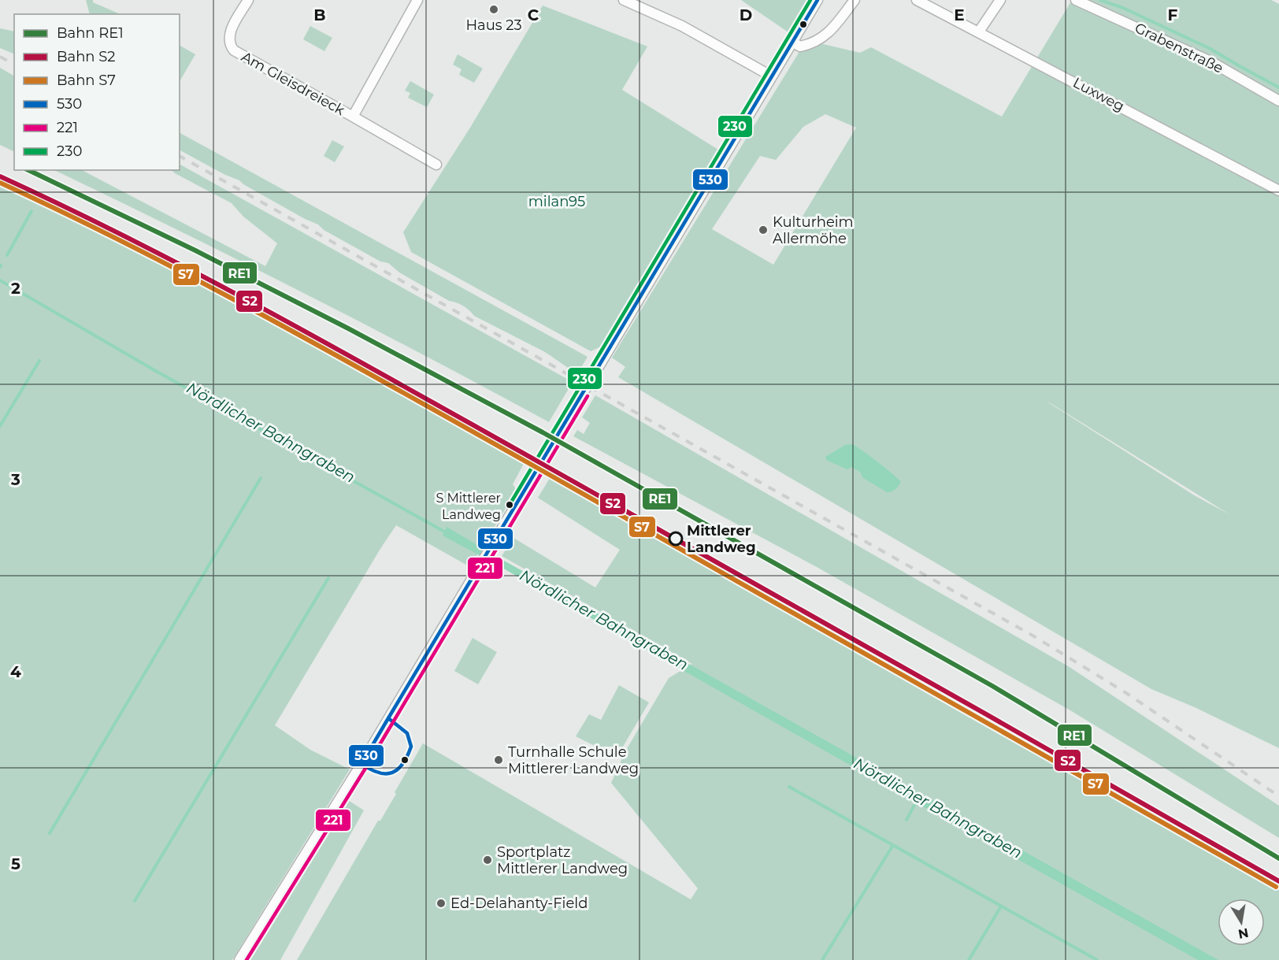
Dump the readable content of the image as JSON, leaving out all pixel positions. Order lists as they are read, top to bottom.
{
  "streets": {
    "street": ["Grabenstraße", "Am Gleisdreieck", "Luxweg"]
  },
  "water": ["Nördlicher Bahngraben"],
  "parks": ["milan95"],
  "places": [
    "Haus 23",
    "Kulturheim Allermöhe",
    "S Mittlerer Landweg",
    "Mittlerer Landweg",
    "Turnhalle Schule Mittlerer Landweg",
    "Sportplatz Mittlerer Landweg",
    "Ed-Delahanty-Field"
  ],
  "lines": [
    "transit line 530",
    "transit line 230",
    "rail line RE1",
    "rail line S2",
    "rail line S7",
    "transit line 221"
  ],
  "legend": [
    "Bahn RE1",
    "Bahn S2",
    "Bahn S7",
    "530",
    "221",
    "230"
  ],
  "north": "bottom",
  "grid": {
    "columns": [
      "B",
      "C",
      "D",
      "E",
      "F"
    ],
    "rows": [
      "2",
      "3",
      "4",
      "5"
    ]
  }
}
